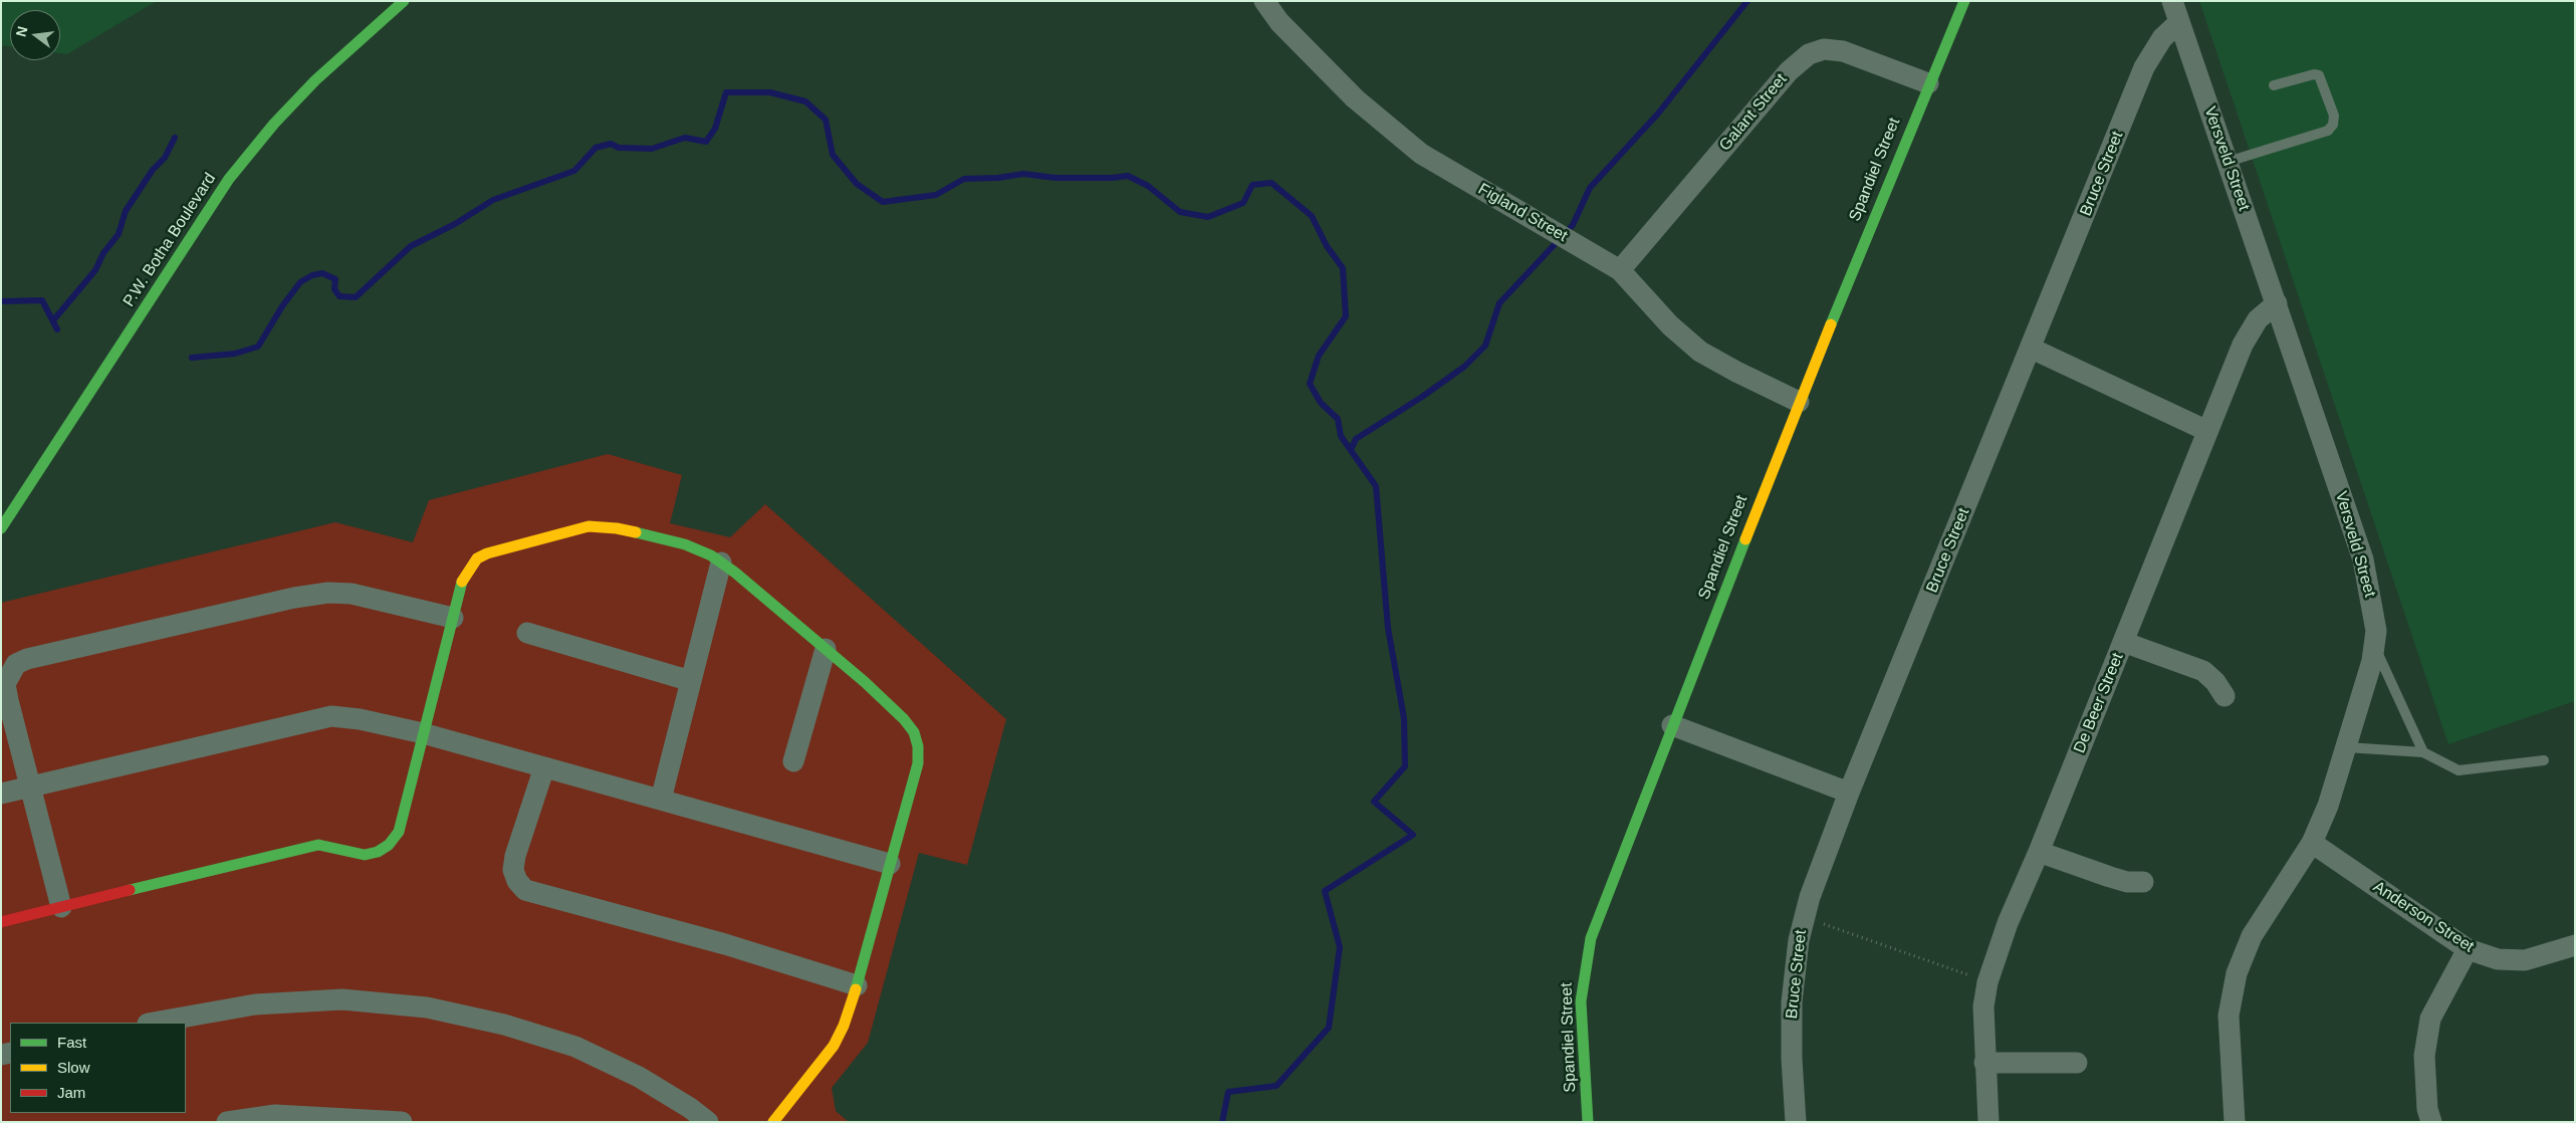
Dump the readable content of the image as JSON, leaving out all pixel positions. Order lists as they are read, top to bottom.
{
  "streets": {
    "street": [
      "Galant Street",
      "Versveld Street",
      "Spandiel Street",
      "Bruce Street",
      "Figland Street",
      "P.W. Botha Boulevard",
      "De Beer Street",
      "Anderson Street"
    ]
  },
  "crossings": [
    ["Galant Street", "Spandiel Street"],
    ["Galant Street", "Figland Street"],
    ["Versveld Street", "Bruce Street"],
    ["Versveld Street", "De Beer Street"],
    ["Versveld Street", "Anderson Street"],
    ["Spandiel Street", "Figland Street"]
  ],
  "legend": ["Fast", "Slow", "Jam"],
  "north": "left"
}
